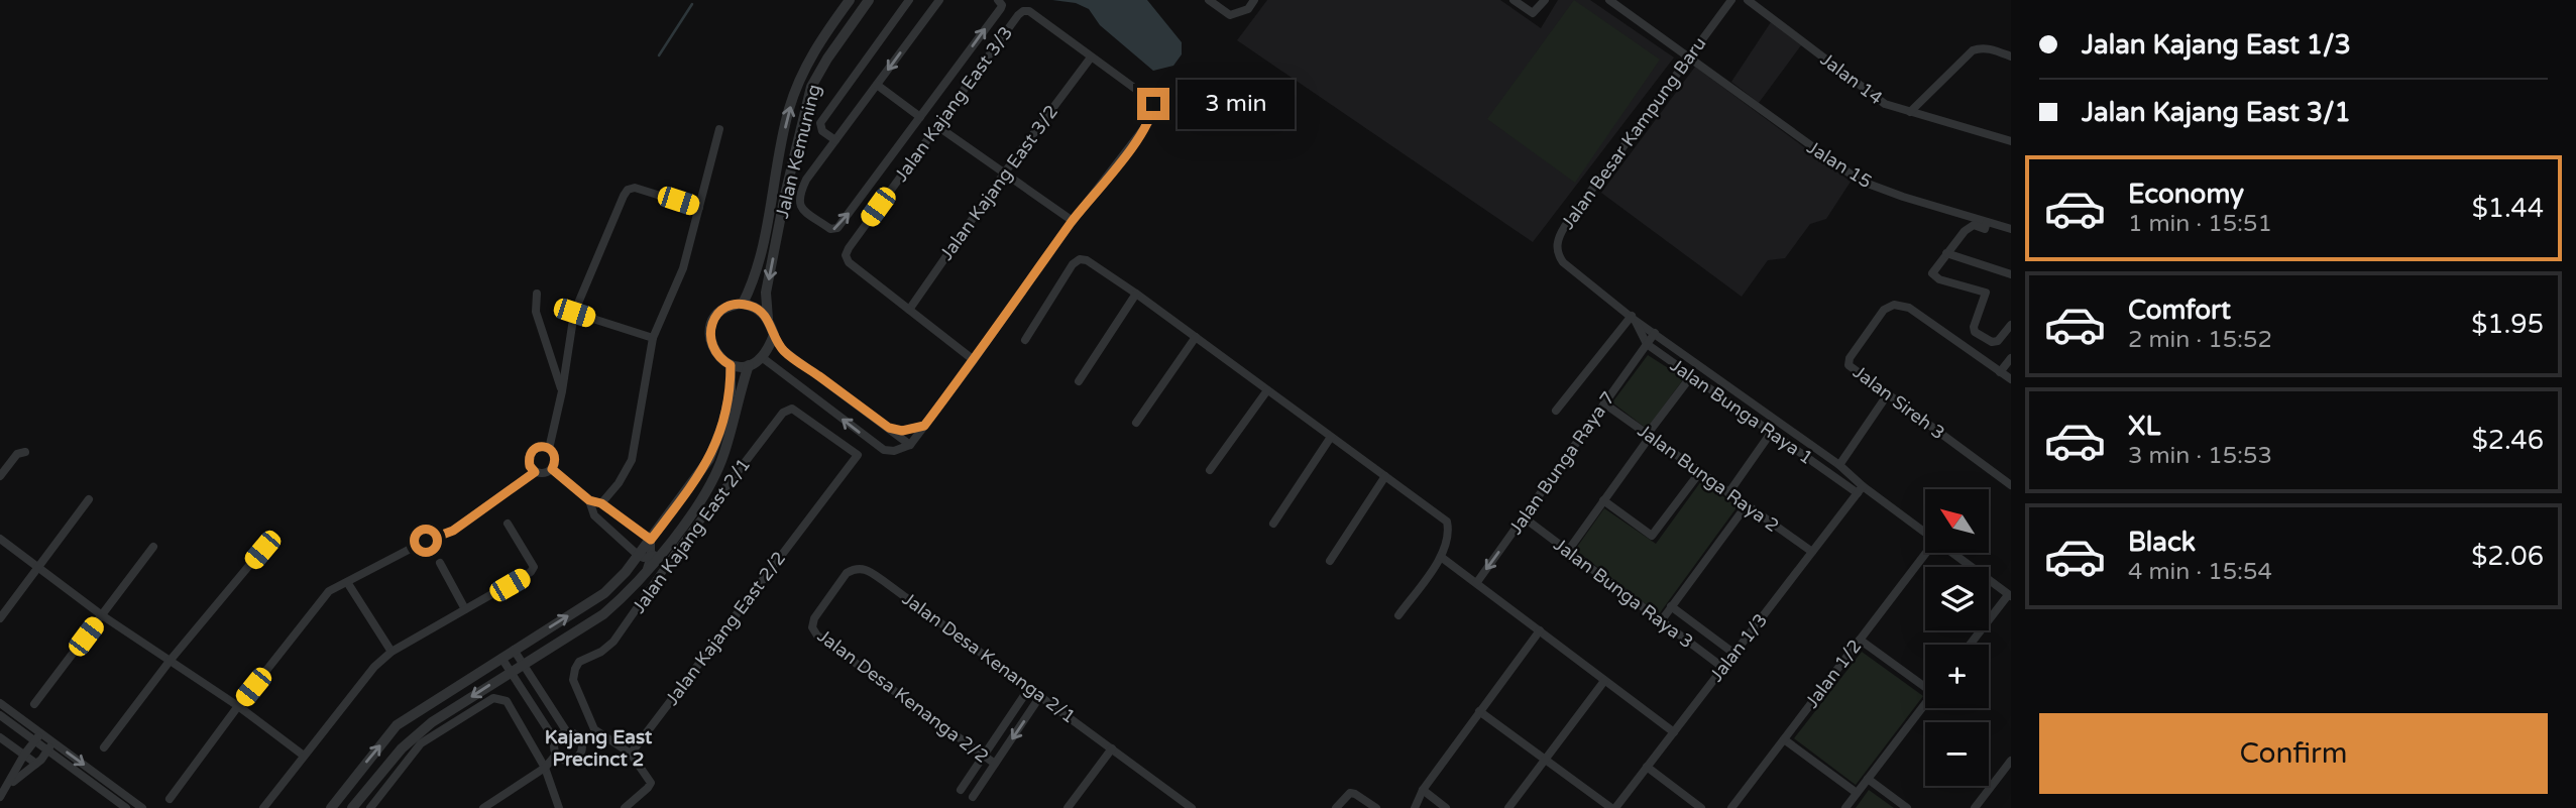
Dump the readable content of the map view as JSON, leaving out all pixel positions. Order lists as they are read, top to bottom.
{
  "streets": {
    "street": [
      "Jalan 14",
      "Jalan Kajang East 3/3",
      "Jalan Besar Kampung Baru",
      "Jalan Kemuning",
      "Jalan 15",
      "Jalan Kajang East 3/2",
      "Jalan Sireh 3",
      "Jalan Bunga Raya 1",
      "Jalan Bunga Raya 7",
      "Jalan Bunga Raya 2",
      "Jalan Kajang East 2/1",
      "Jalan Bunga Raya 3",
      "Jalan Kajang East 2/2",
      "Jalan 1/3",
      "Jalan Desa Kenanga 2/1",
      "Jalan 1/2",
      "Jalan Desa Kenanga 2/2"
    ]
  },
  "crossings": [
    ["Jalan Kajang East 3/3", "Jalan Kajang East 3/2"],
    ["Jalan Besar Kampung Baru", "Jalan 15"],
    ["Jalan Besar Kampung Baru", "Jalan Bunga Raya 1"],
    ["Jalan Besar Kampung Baru", "Jalan Bunga Raya 7"],
    ["Jalan Besar Kampung Baru", "Jalan 1/3"],
    ["Jalan Bunga Raya 1", "Jalan Bunga Raya 7"],
    ["Jalan Bunga Raya 1", "Jalan 1/3"],
    ["Jalan Bunga Raya 7", "Jalan Bunga Raya 2"],
    ["Jalan Bunga Raya 7", "Jalan Bunga Raya 3"],
    ["Jalan Bunga Raya 2", "Jalan 1/3"],
    ["Jalan Kajang East 2/1", "Jalan Kajang East 2/2"],
    ["Jalan Bunga Raya 3", "Jalan 1/3"],
    ["Jalan Desa Kenanga 2/1", "Jalan Desa Kenanga 2/2"]
  ],
  "districts": ["Kajang East Precinct 2"],
  "north": "top left",
  "page": {
    "banner": ["Jalan Kajang East 1/3", "Jalan Kajang East 3/1"],
    "bubble": "3 min",
    "list": [
      {
        "name": "Economy",
        "note": "1 min · 15:51",
        "value": "$1.44"
      },
      {
        "name": "Comfort",
        "note": "2 min · 15:52",
        "value": "$1.95"
      },
      {
        "name": "XL",
        "note": "3 min · 15:53",
        "value": "$2.46"
      },
      {
        "name": "Black",
        "note": "4 min · 15:54",
        "value": "$2.06"
      }
    ],
    "map_buttons": ["+", "−"],
    "buttons": "Confirm"
  }
}
